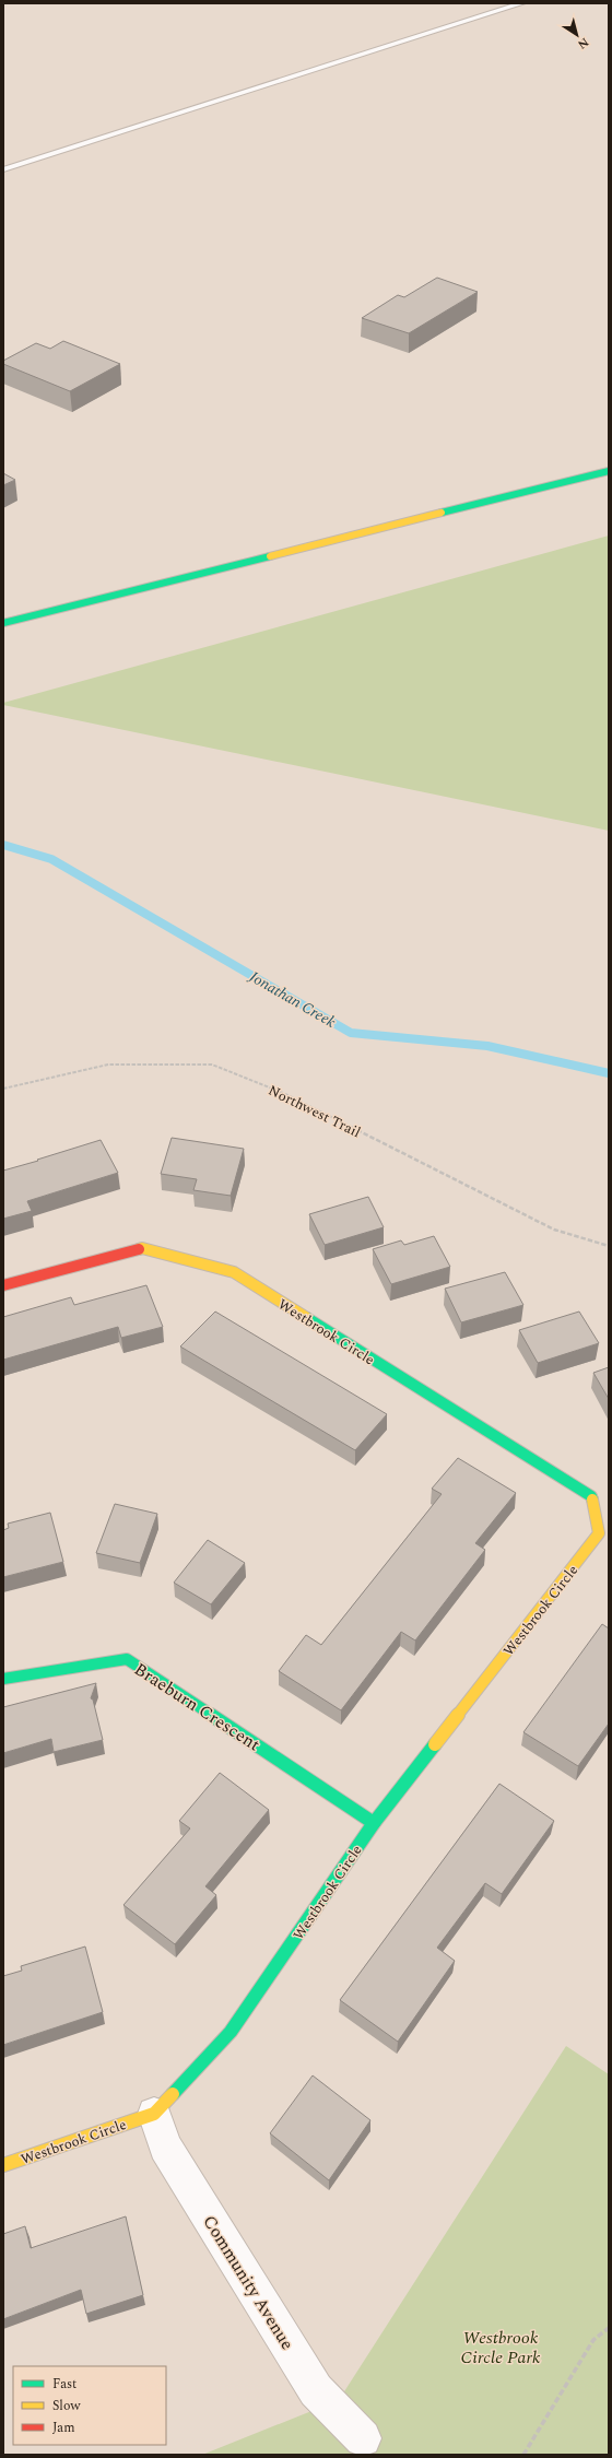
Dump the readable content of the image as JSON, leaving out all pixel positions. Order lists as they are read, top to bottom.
{
  "streets": {
    "street": ["Westbrook Circle", "Braeburn Crescent", "Community Avenue"],
    "path": ["Northwest Trail"]
  },
  "crossings": [
    ["Westbrook Circle", "Braeburn Crescent"],
    ["Westbrook Circle", "Community Avenue"]
  ],
  "water": ["Jonathan Creek"],
  "parks": ["Westbrook Circle Park"],
  "legend": ["Fast", "Slow", "Jam"],
  "north": "bottom right"
}
